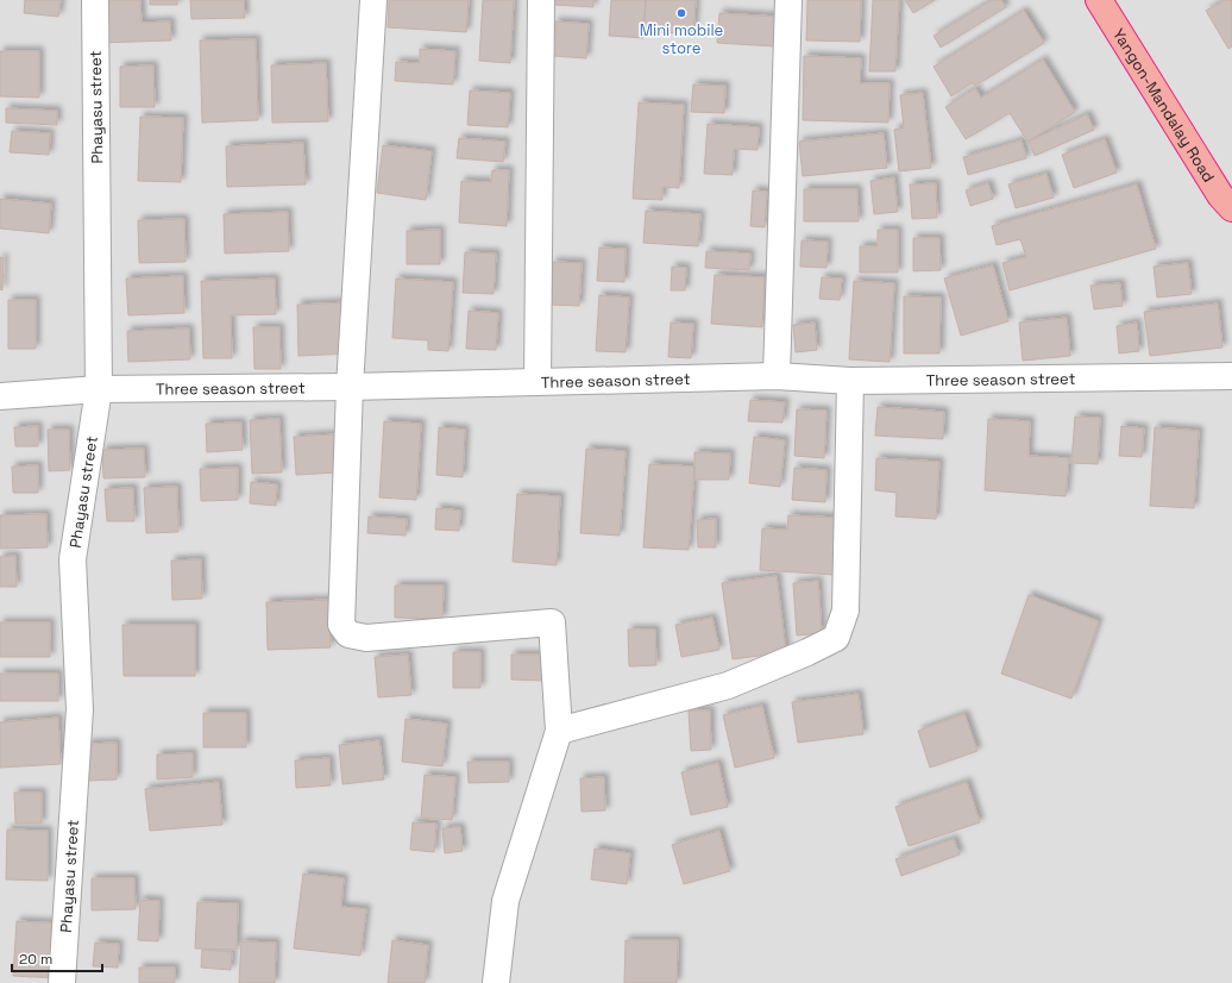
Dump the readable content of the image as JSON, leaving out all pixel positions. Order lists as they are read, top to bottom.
{
  "streets": {
    "highway": ["Yangon-Mandalay Road"],
    "street": ["Phayasu street", "Three season street"]
  },
  "crossings": [
    ["Phayasu street", "Three season street"]
  ],
  "places": ["Mini mobile store"],
  "scale_bar": "20 m"
}
